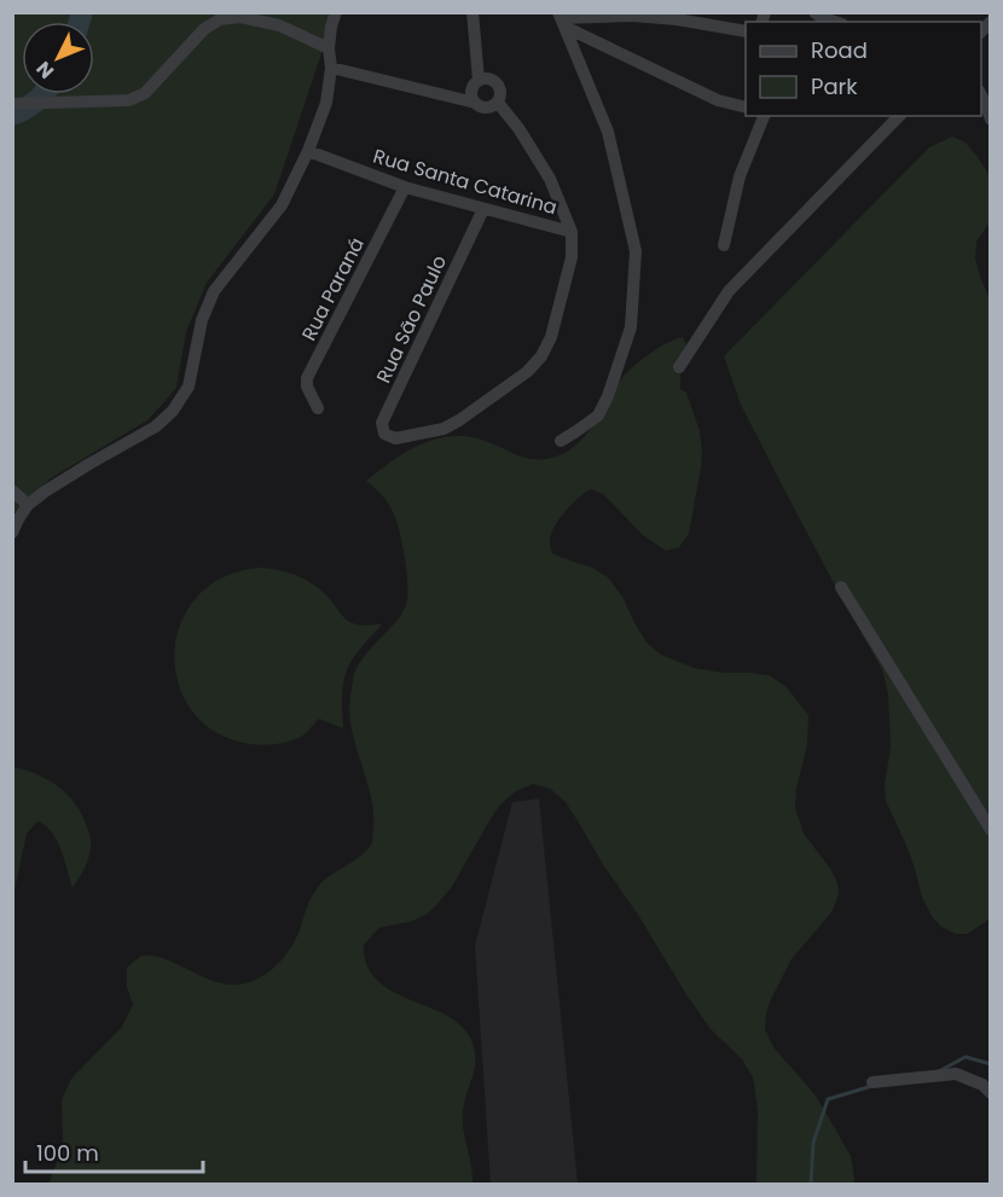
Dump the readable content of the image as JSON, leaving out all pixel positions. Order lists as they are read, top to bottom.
{
  "streets": {
    "street": ["Rua Santa Catarina", "Rua Paraná", "Rua São Paulo"]
  },
  "crossings": [
    ["Rua Santa Catarina", "Rua Paraná"],
    ["Rua Santa Catarina", "Rua São Paulo"]
  ],
  "legend": ["Road", "Park"],
  "scale_bar": "100 m",
  "north": "bottom left"
}
